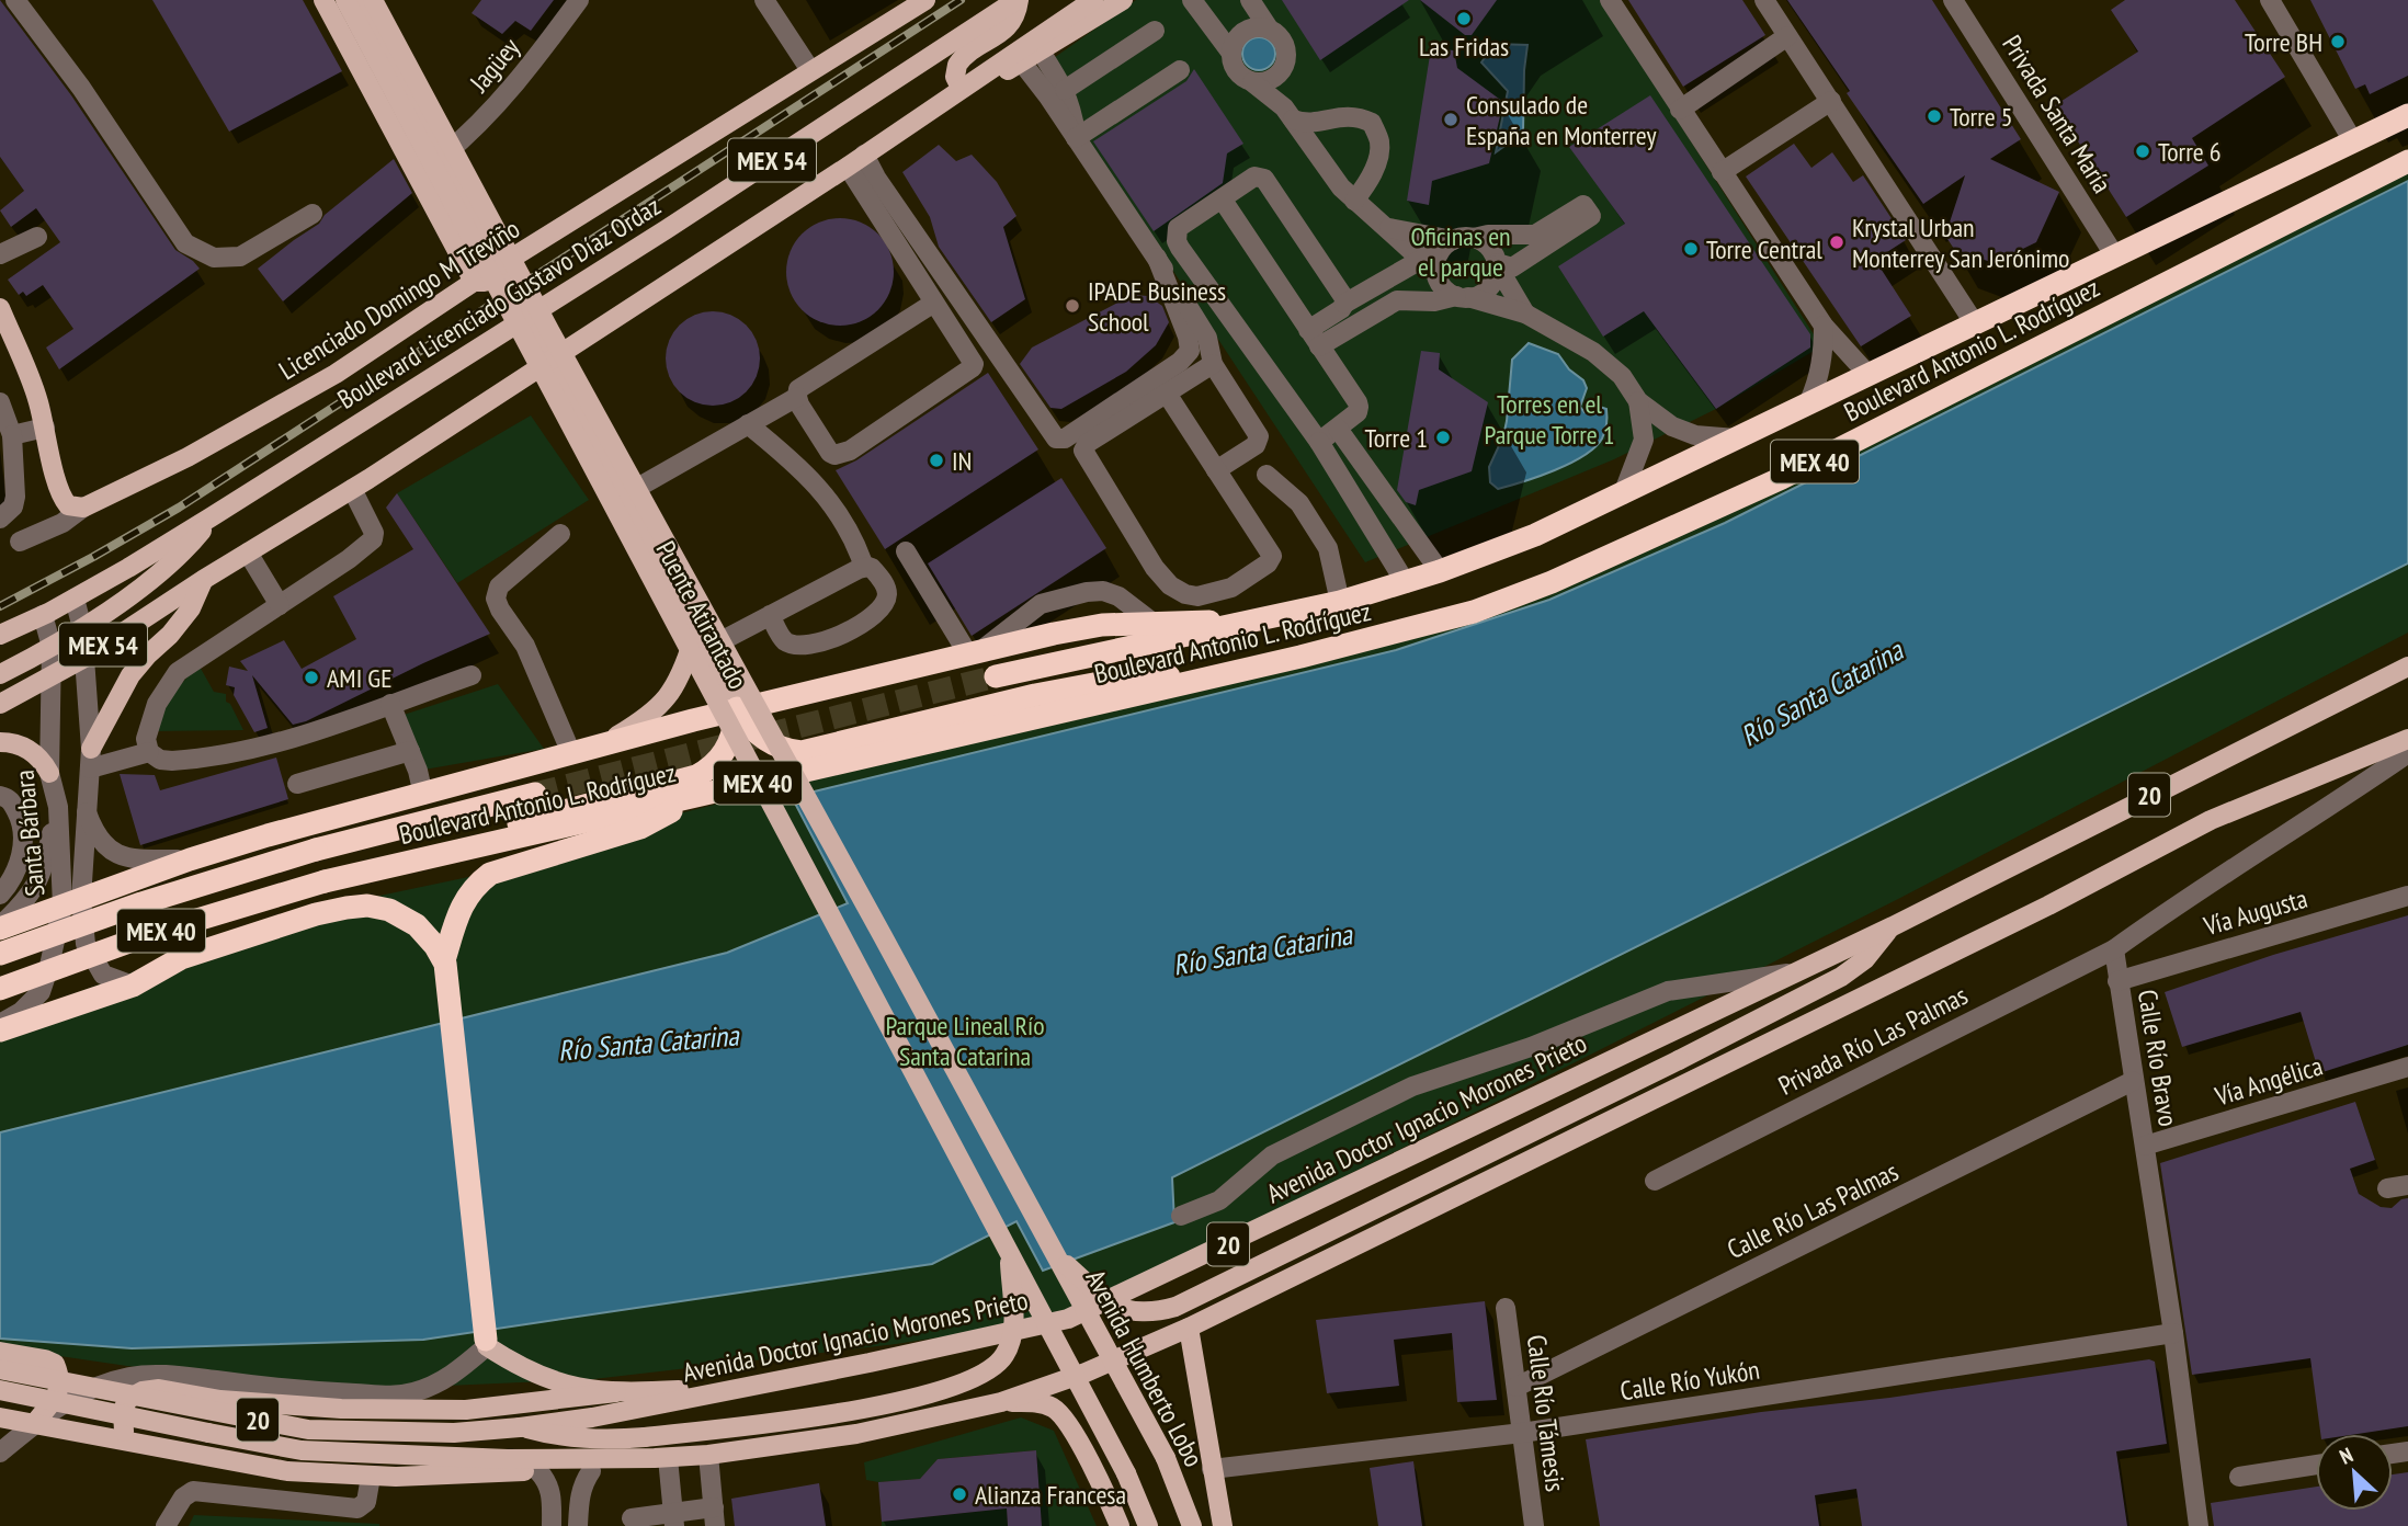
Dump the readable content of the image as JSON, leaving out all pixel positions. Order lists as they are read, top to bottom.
{
  "streets": {
    "highway": ["Boulevard Antonio L. Rodríguez", "MEX 40"],
    "main road": [
      "MEX 54",
      "Licenciado Domingo M Treviño",
      "Boulevard Licenciado Gustavo Díaz Ordaz",
      "Puente Atirantado",
      "20",
      "Avenida Doctor Ignacio Morones Prieto",
      "Avenida Humberto Lobo"
    ],
    "street": [
      "Jagüey",
      "Privada Santa María",
      "Santa Bárbara",
      "Vía Augusta",
      "Privada Río Las Palmas",
      "Calle Río Bravo",
      "Vía Angélica",
      "Calle Río Las Palmas",
      "Calle Río Yukón",
      "Calle Río Támesis"
    ]
  },
  "crossings": [
    ["Privada Santa María", "Boulevard Antonio L. Rodríguez"],
    ["MEX 54", "Santa Bárbara"],
    ["Boulevard Licenciado Gustavo Díaz Ordaz", "Santa Bárbara"],
    ["Puente Atirantado", "Avenida Humberto Lobo"],
    ["Vía Augusta", "Calle Río Bravo"],
    ["Privada Río Las Palmas", "Calle Río Bravo"],
    ["Calle Río Bravo", "Vía Angélica"],
    ["Calle Río Bravo", "Calle Río Las Palmas"],
    ["Calle Río Bravo", "Calle Río Yukón"],
    ["Calle Río Las Palmas", "Calle Río Támesis"],
    ["Calle Río Yukón", "Calle Río Támesis"]
  ],
  "water": ["Río Santa Catarina"],
  "parks": ["Oficinas en el parque", "Torres en el Parque Torre 1", "Parque Lineal Río Santa Catarina"],
  "places": [
    "Las Fridas",
    "Torre BH",
    "Torre 5",
    "Consulado de España en Monterrey",
    "Torre 6",
    "Krystal Urban Monterrey San Jerónimo",
    "Torre Central",
    "IPADE Business School",
    "Torre 1",
    "IN",
    "AMI GE",
    "Alianza Francesa"
  ],
  "north": "top left"
}
